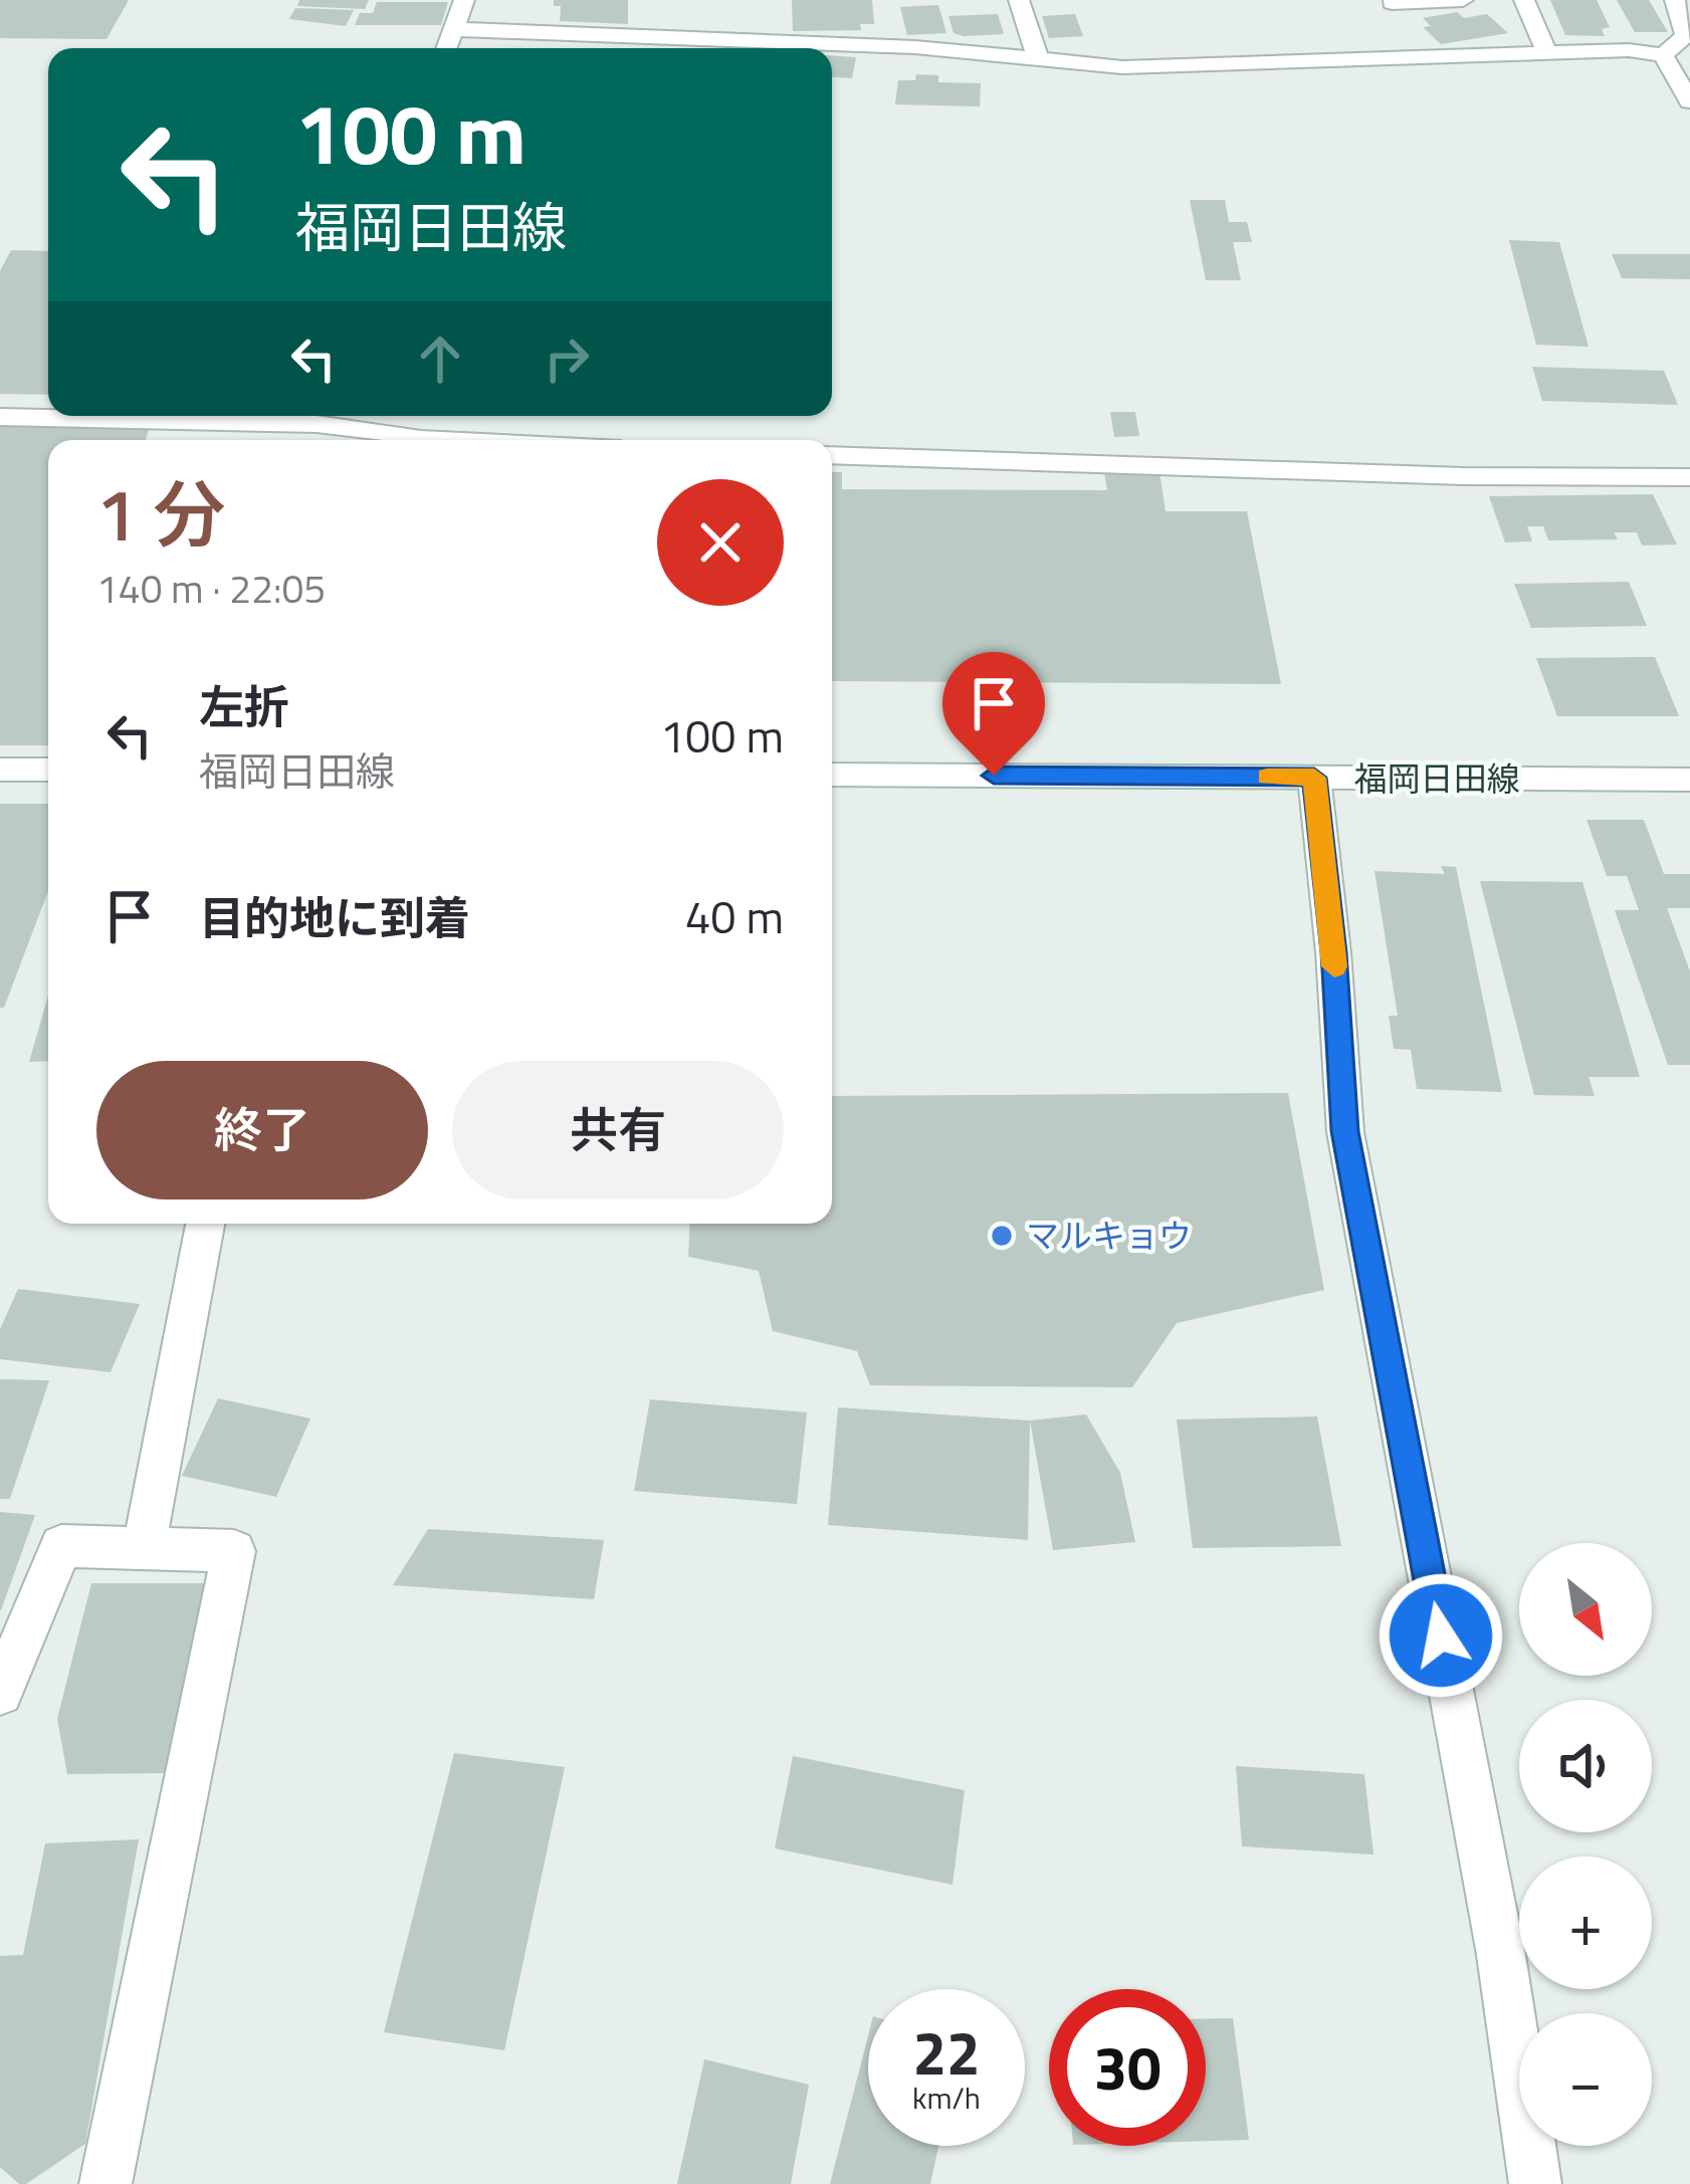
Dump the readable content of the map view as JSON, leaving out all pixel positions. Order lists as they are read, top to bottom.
{
  "streets": {
    "street": ["福岡日田線"]
  },
  "places": ["マルキョウ"],
  "north": "bottom right",
  "page": {
    "turn": ["100 m", "福岡日田線"],
    "heading": ["1 分", "140 m · 22:05"],
    "list": [
      {
        "name": "左折",
        "note": "福岡日田線",
        "value": "100 m"
      },
      {
        "name": "目的地に到着",
        "value": "40 m"
      }
    ],
    "buttons": ["終了", "共有"],
    "map_buttons": ["+", "−"],
    "speed": "22 km/h",
    "limit": "30"
  }
}
